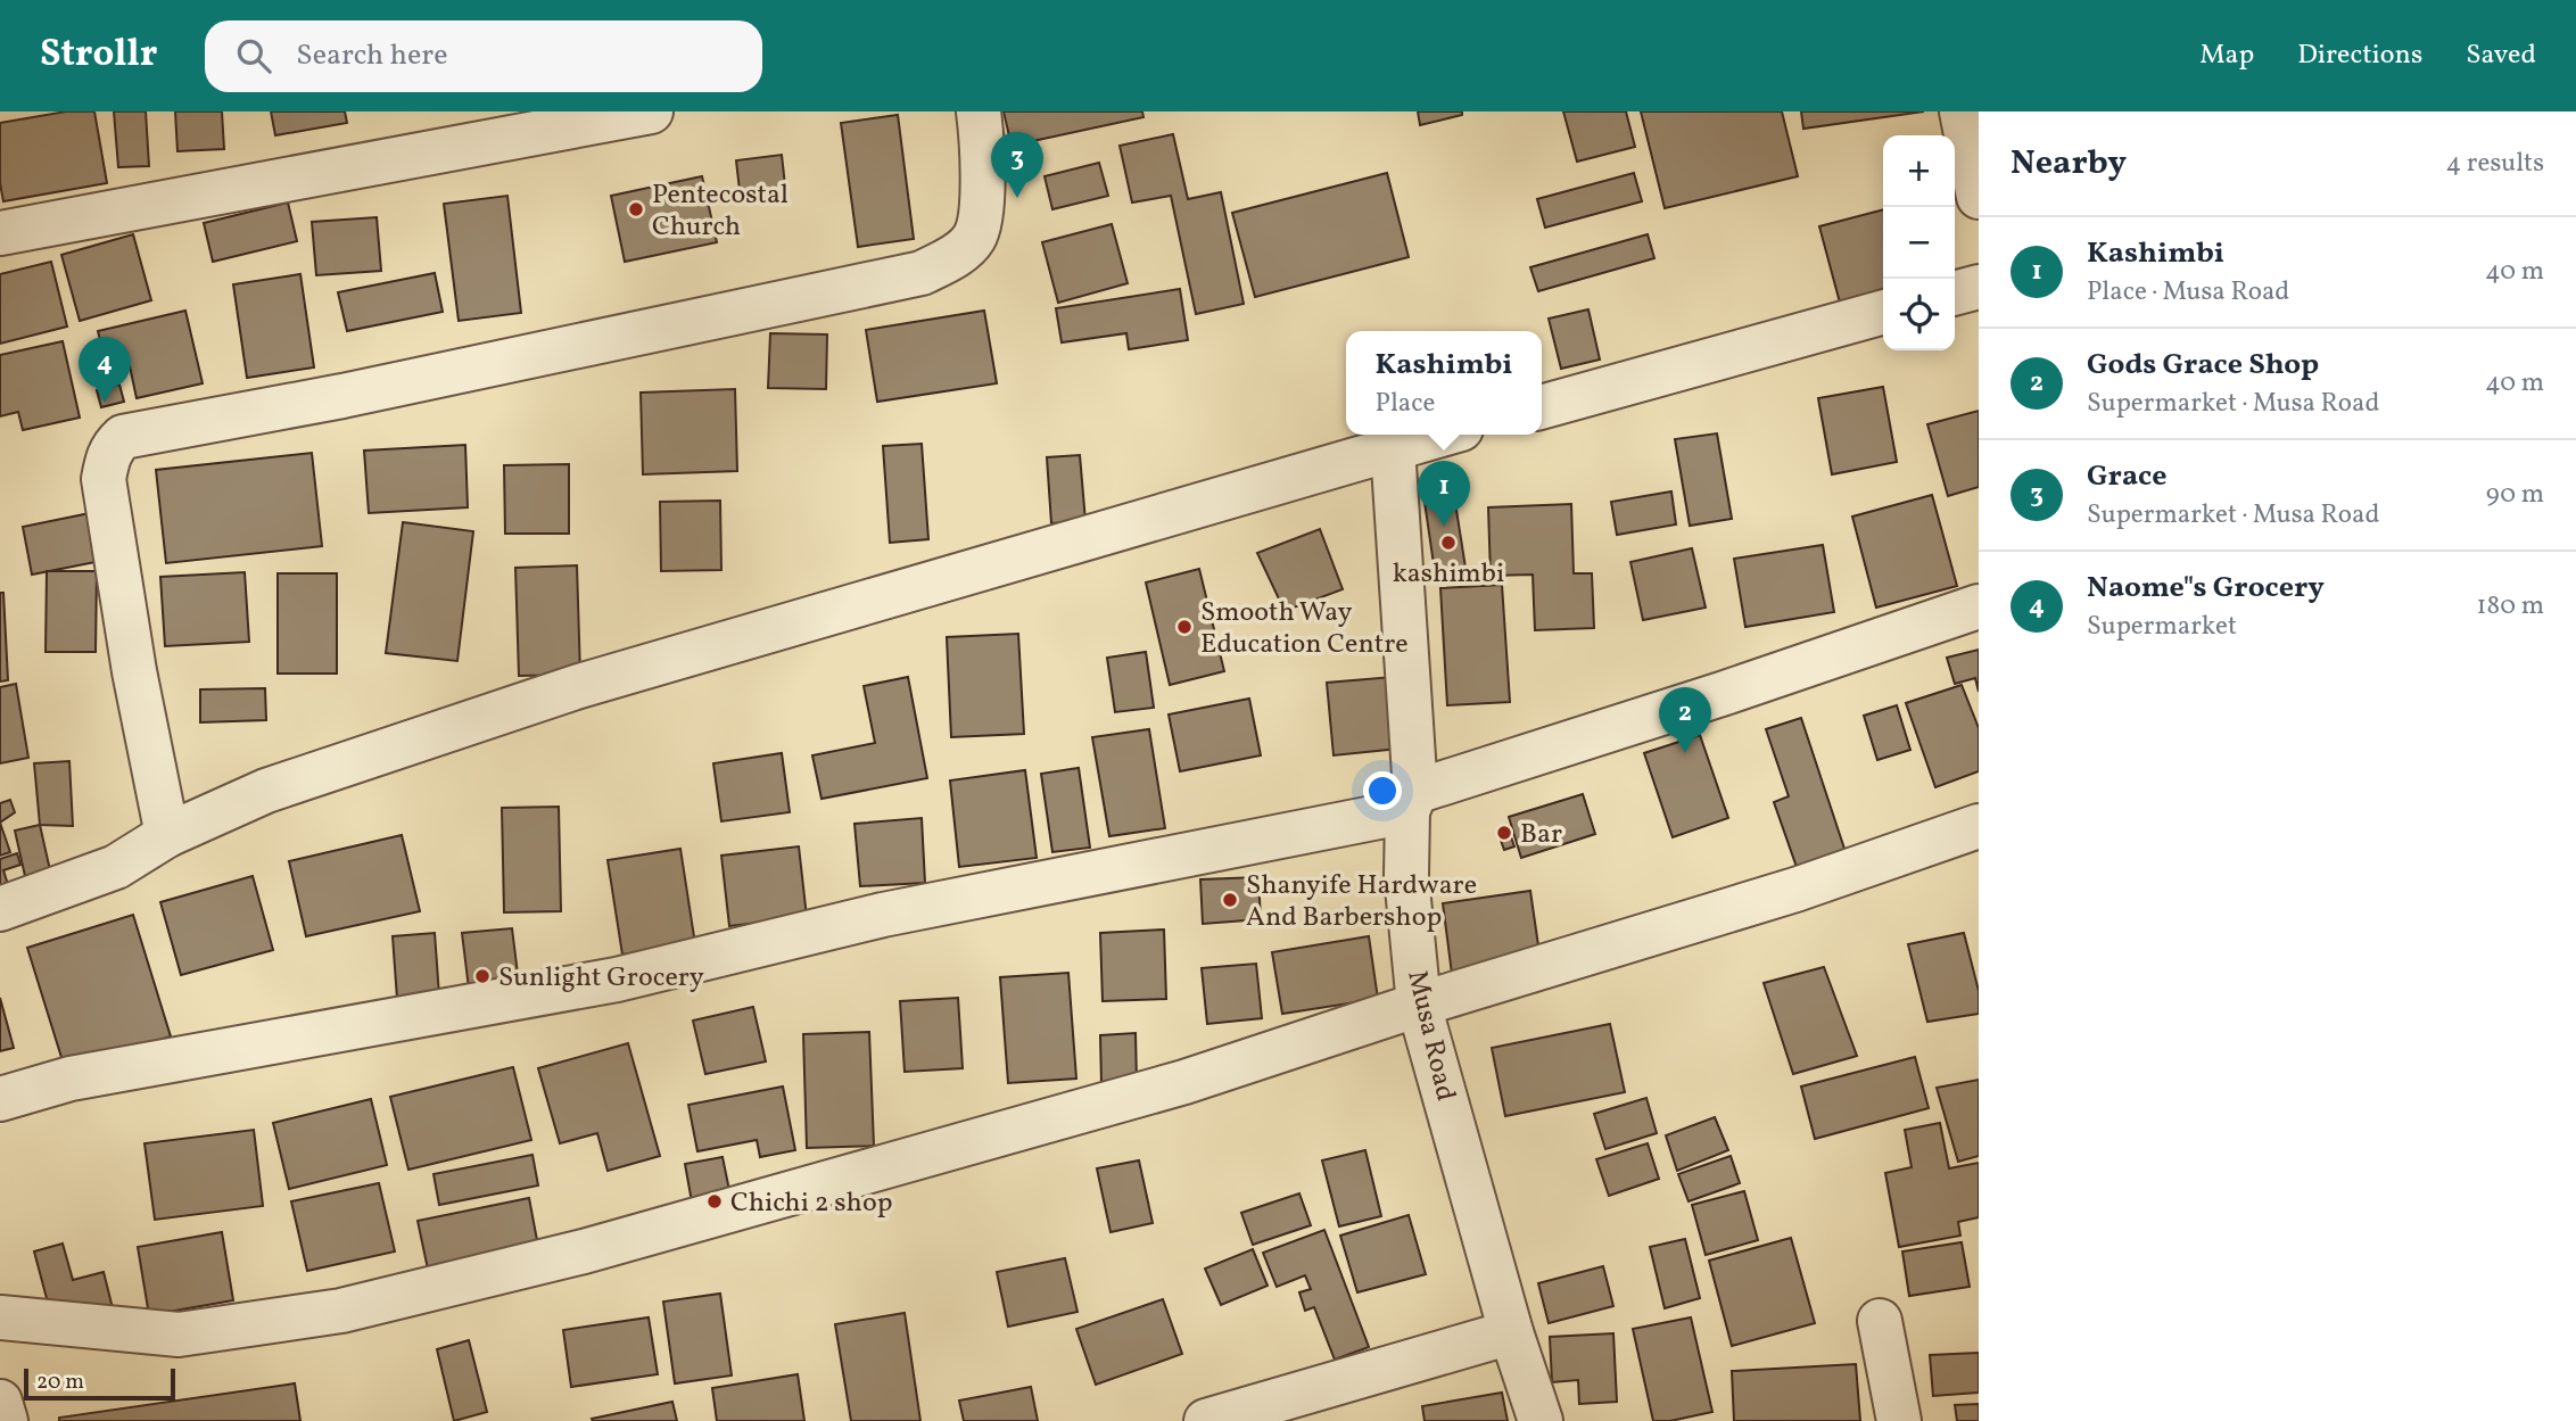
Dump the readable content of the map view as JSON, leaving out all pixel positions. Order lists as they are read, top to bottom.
{
  "streets": {
    "street": ["Musa Road"]
  },
  "places": [
    "Pentecostal Church",
    "kashimbi",
    "Smooth Way Education Centre",
    "Bar",
    "Shanyife Hardware And Barbershop",
    "Sunlight Grocery",
    "Chichi 2 shop"
  ],
  "scale_bar": "20 m",
  "page": {
    "header": "Strollr",
    "search": "Search here",
    "nav": ["Map", "Directions", "Saved"],
    "heading": ["Nearby", "4 results"],
    "pins": [
      "3",
      "4",
      "1",
      "2"
    ],
    "map_buttons": ["+", "−"],
    "list": [
      {
        "mark": "1",
        "name": "Kashimbi",
        "note": "Place · Musa Road",
        "value": "40 m"
      },
      {
        "mark": "2",
        "name": "Gods Grace Shop",
        "note": "Supermarket · Musa Road",
        "value": "40 m"
      },
      {
        "mark": "3",
        "name": "Grace",
        "note": "Supermarket · Musa Road",
        "value": "90 m"
      },
      {
        "mark": "4",
        "name": "Naome\"s Grocery",
        "note": "Supermarket",
        "value": "180 m"
      }
    ],
    "popup": ["Kashimbi", "Place"],
    "scale": "20 m"
  }
}
